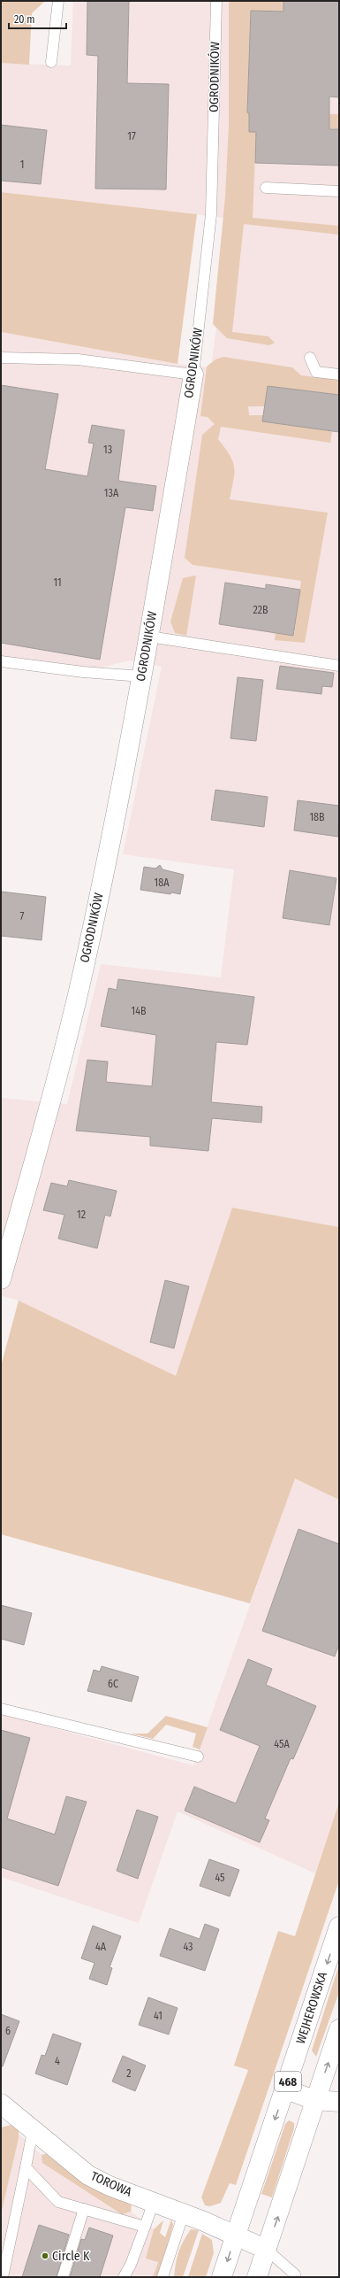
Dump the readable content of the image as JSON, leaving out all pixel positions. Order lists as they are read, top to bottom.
{
  "streets": {
    "street": [
      "OGRODNIKÓW",
      "WEJHEROWSKA",
      "468",
      "TOROWA"
    ]
  },
  "crossings": [
    ["WEJHEROWSKA", "TOROWA"]
  ],
  "places": ["Circle K"],
  "house_numbers": [
    "17",
    "1",
    "13",
    "13A",
    "11",
    "22B",
    "18B",
    "18A",
    "7",
    "14B",
    "12",
    "6C",
    "45A",
    "45",
    "4A",
    "43",
    "41",
    "6",
    "4",
    "2"
  ],
  "scale_bar": "20 m"
}
